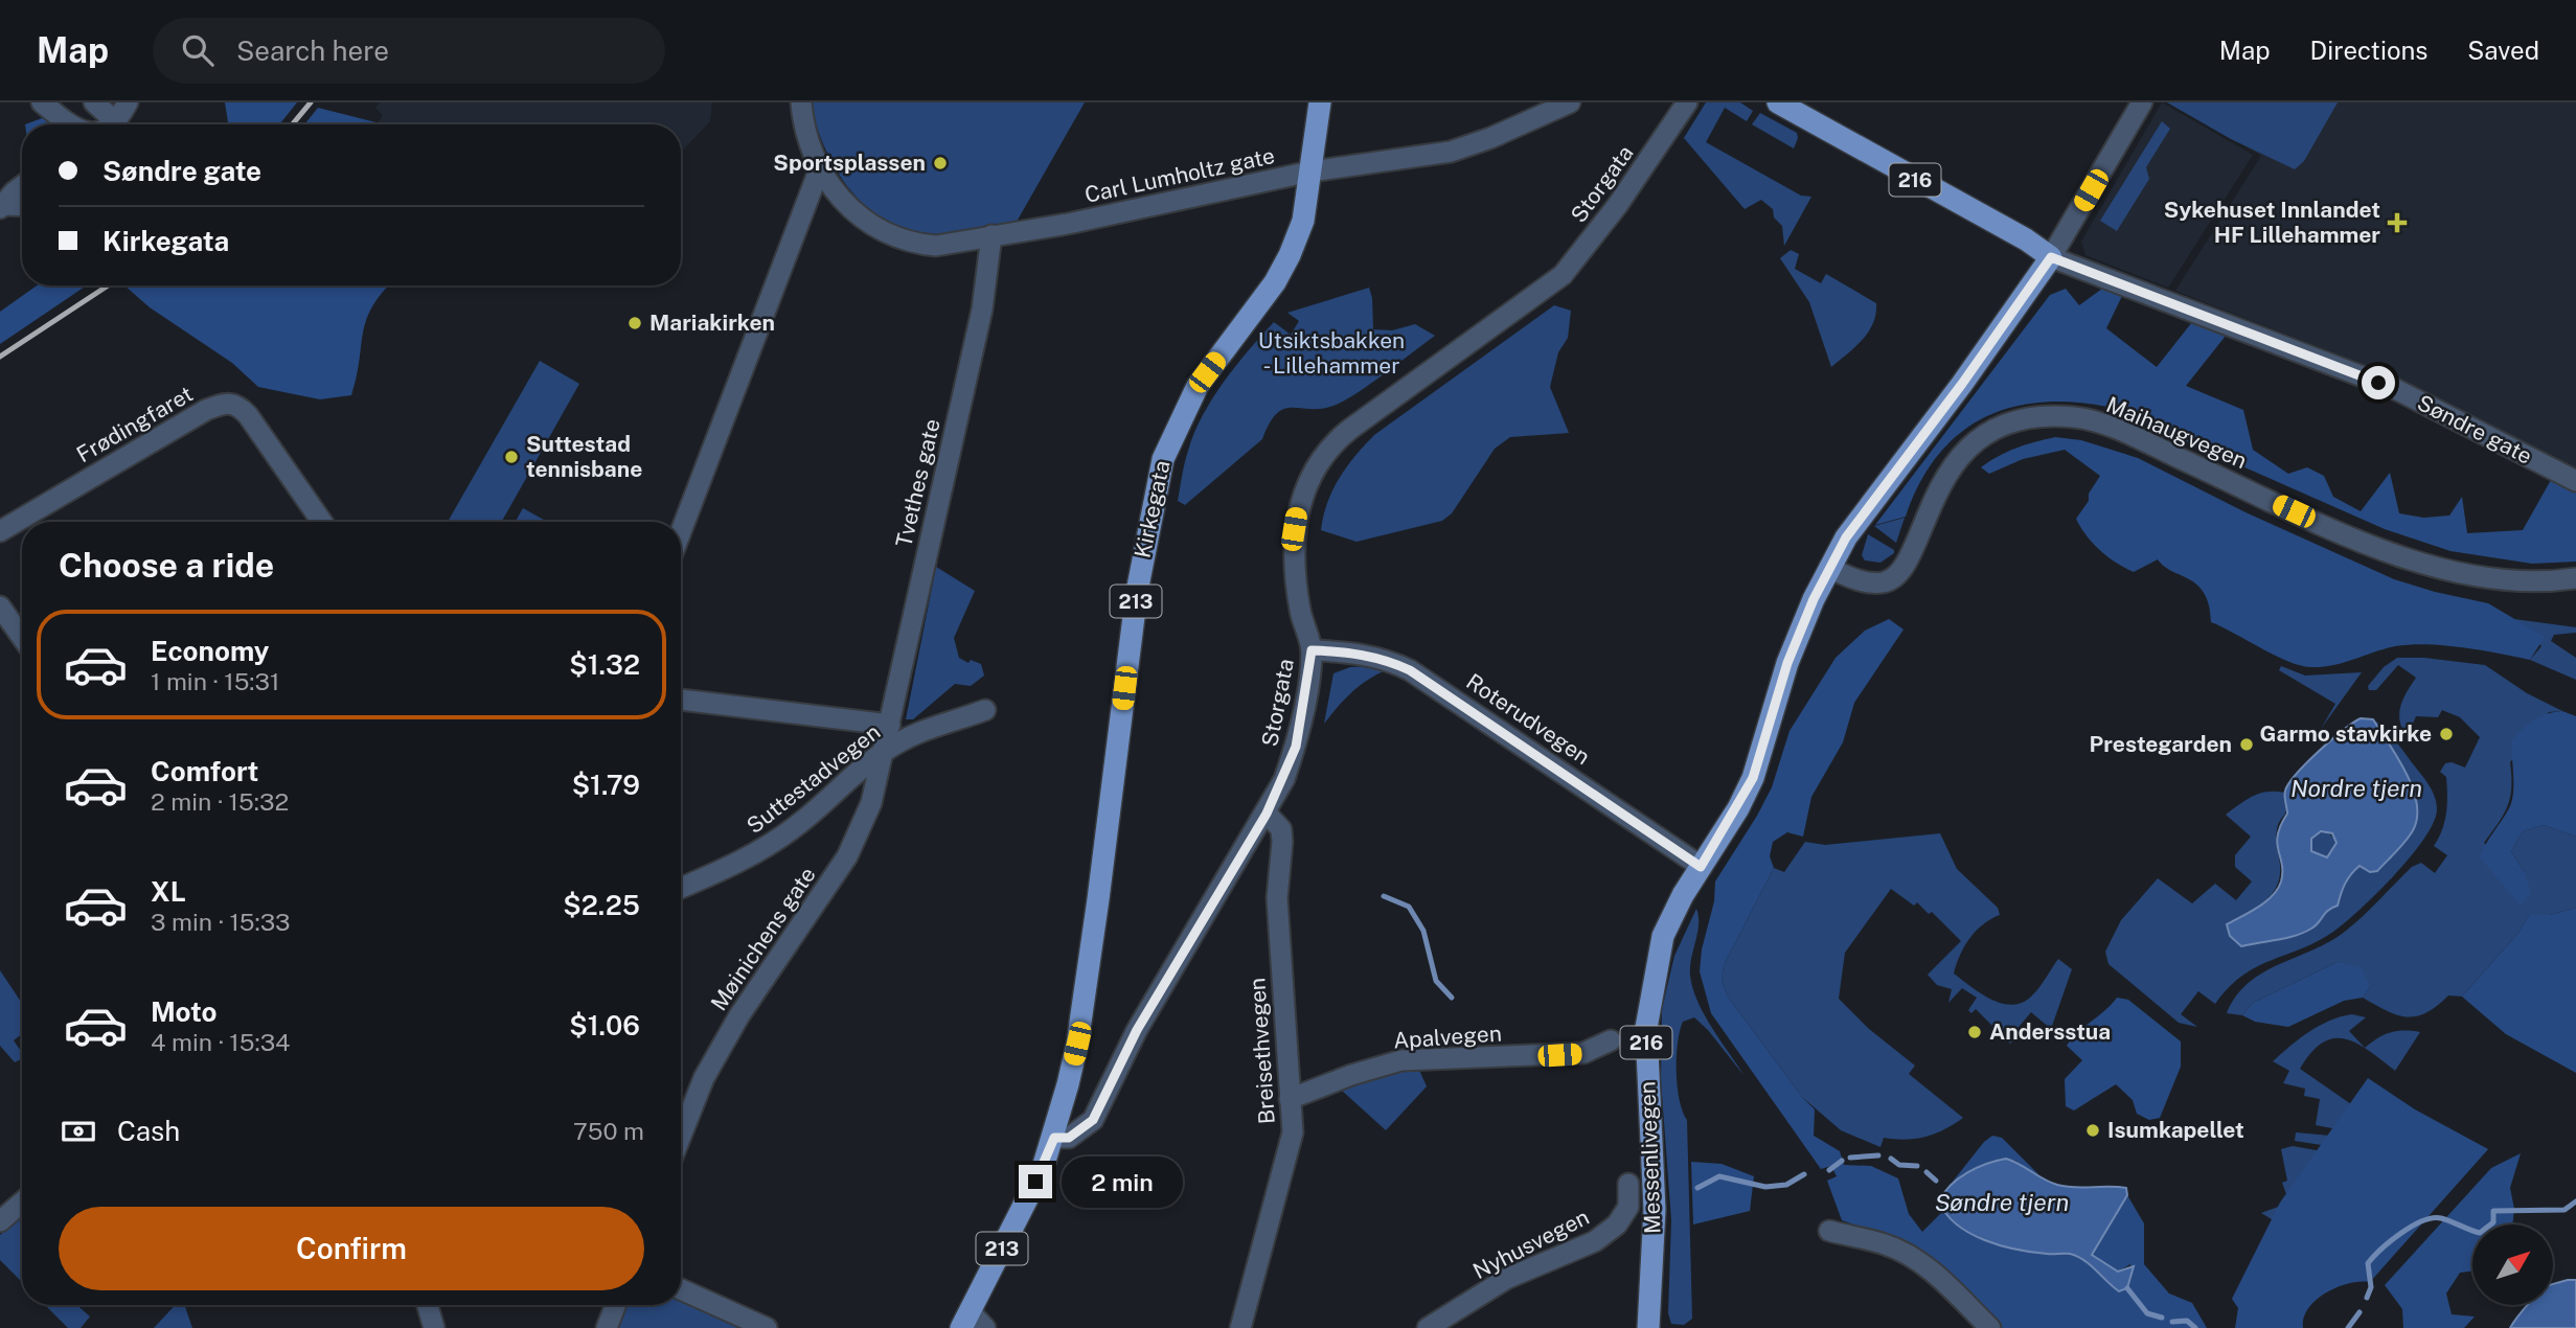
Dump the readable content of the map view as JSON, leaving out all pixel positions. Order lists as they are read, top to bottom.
{
  "streets": {
    "main road": [
      "216",
      "Søndre gate",
      "Kirkegata",
      "213",
      "Messenlivegen"
    ],
    "street": [
      "Carl Lumholtz gate",
      "Storgata",
      "Frødingfaret",
      "Maihaugvegen",
      "Tvethes gate",
      "Roterudvegen",
      "Suttestadvegen",
      "Møinichens gate",
      "Apalvegen",
      "Breisethvegen",
      "Nyhusvegen"
    ]
  },
  "crossings": [
    ["Carl Lumholtz gate", "Tvethes gate"],
    ["Carl Lumholtz gate", "Kirkegata"],
    ["216", "Søndre gate"],
    ["216", "Maihaugvegen"],
    ["216", "Roterudvegen"],
    ["216", "Messenlivegen"],
    ["Storgata", "Kirkegata"],
    ["Storgata", "Roterudvegen"],
    ["Storgata", "Breisethvegen"],
    ["Tvethes gate", "Suttestadvegen"],
    ["Tvethes gate", "Møinichens gate"],
    ["Roterudvegen", "Messenlivegen"],
    ["Suttestadvegen", "Møinichens gate"],
    ["Apalvegen", "Breisethvegen"]
  ],
  "water": ["Nordre tjern", "Søndre tjern"],
  "parks": ["Utsiktsbakken - Lillehammer"],
  "places": {
    "other": [
      "Sportsplassen",
      "Mariakirken",
      "Suttestad tennisbane",
      "Garmo stavkirke",
      "Prestegarden",
      "Andersstua",
      "Isumkapellet"
    ],
    "health": ["Sykehuset Innlandet HF Lillehammer"]
  },
  "north": "top right",
  "page": {
    "header": "Map",
    "search": "Search here",
    "nav": ["Map", "Directions", "Saved"],
    "banner": ["Søndre gate", "Kirkegata"],
    "heading": "Choose a ride",
    "list": [
      {
        "name": "Economy",
        "note": "1 min · 15:31",
        "value": "$1.32"
      },
      {
        "name": "Comfort",
        "note": "2 min · 15:32",
        "value": "$1.79"
      },
      {
        "name": "XL",
        "note": "3 min · 15:33",
        "value": "$2.25"
      },
      {
        "name": "Moto",
        "note": "4 min · 15:34",
        "value": "$1.06"
      }
    ],
    "pay": ["Cash", "750 m"],
    "bubble": "2 min",
    "buttons": "Confirm"
  }
}
